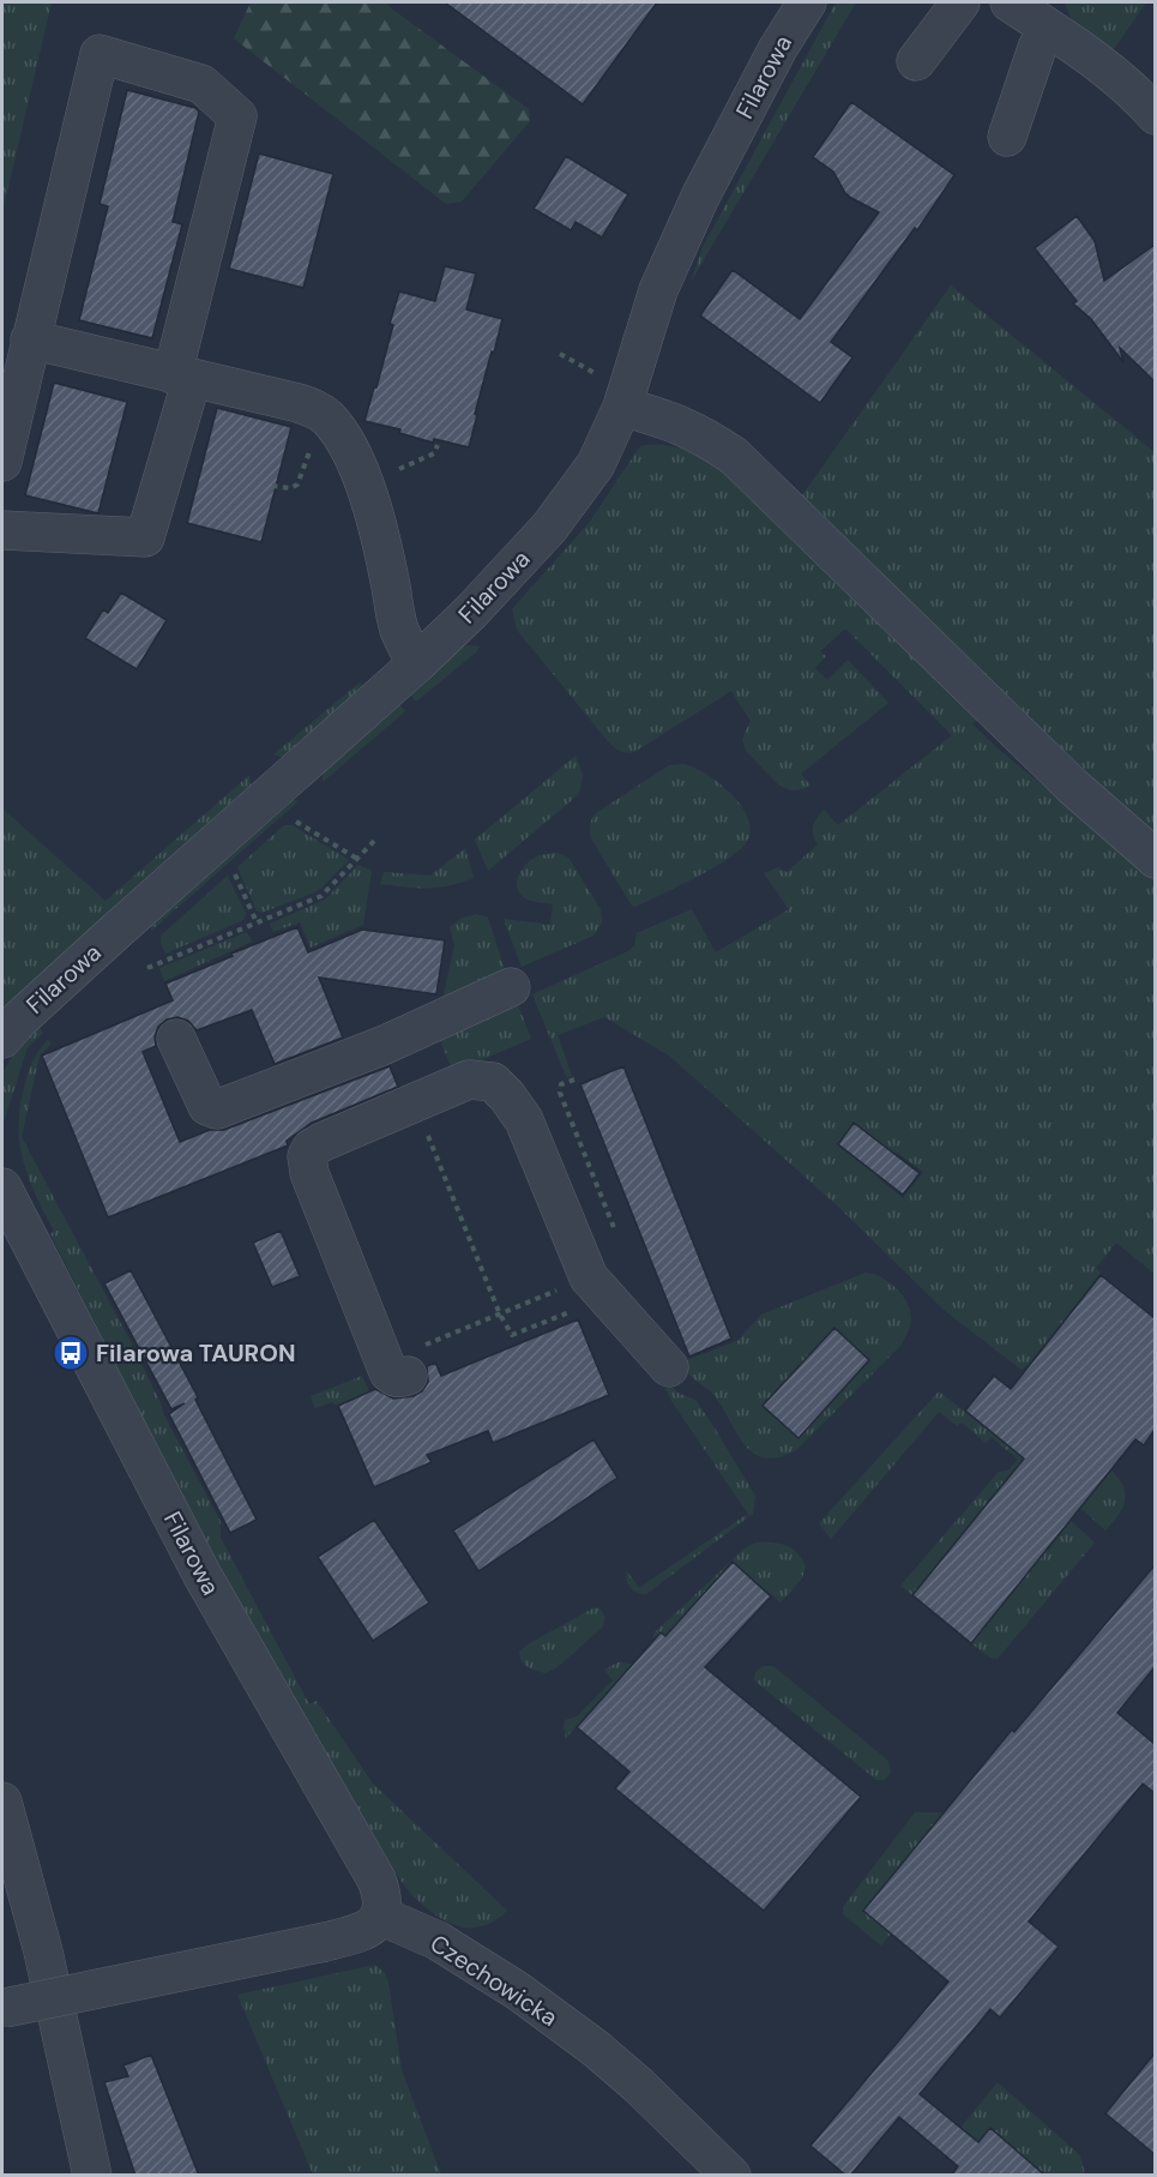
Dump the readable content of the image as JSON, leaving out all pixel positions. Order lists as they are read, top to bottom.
{
  "streets": {
    "street": ["Filarowa", "Czechowicka"]
  },
  "crossings": [
    ["Filarowa", "Czechowicka"]
  ],
  "places": {
    "bus stop": ["Filarowa TAURON"]
  }
}
